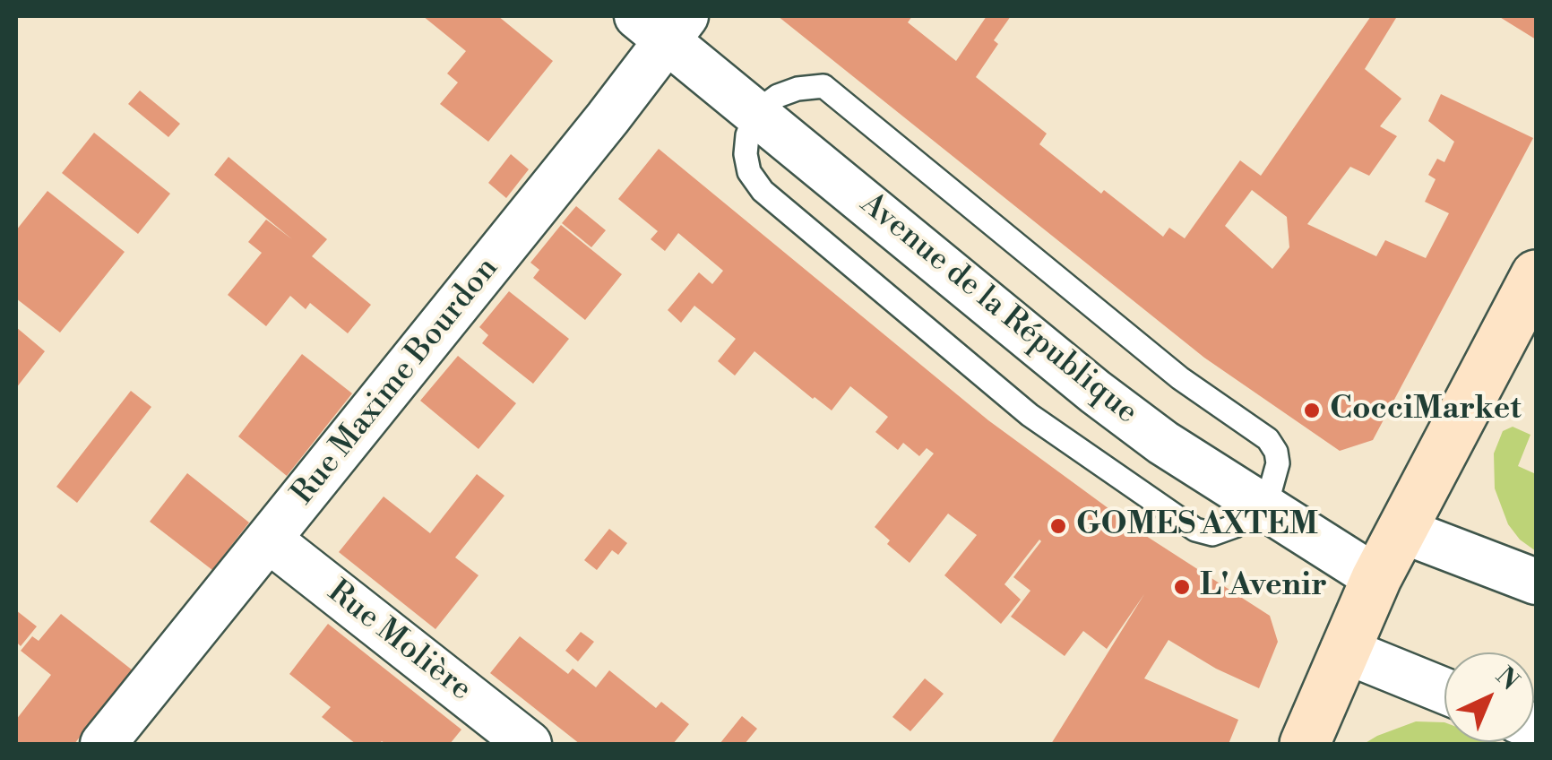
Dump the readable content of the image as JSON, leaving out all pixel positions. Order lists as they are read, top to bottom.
{
  "streets": {
    "street": ["Avenue de la République", "Rue Maxime Bourdon", "Rue Molière"]
  },
  "crossings": [
    ["Avenue de la République", "Rue Maxime Bourdon"],
    ["Rue Maxime Bourdon", "Rue Molière"]
  ],
  "places": ["CocciMarket", "GOMES AXTEM", "L'Avenir"],
  "north": "top right"
}
